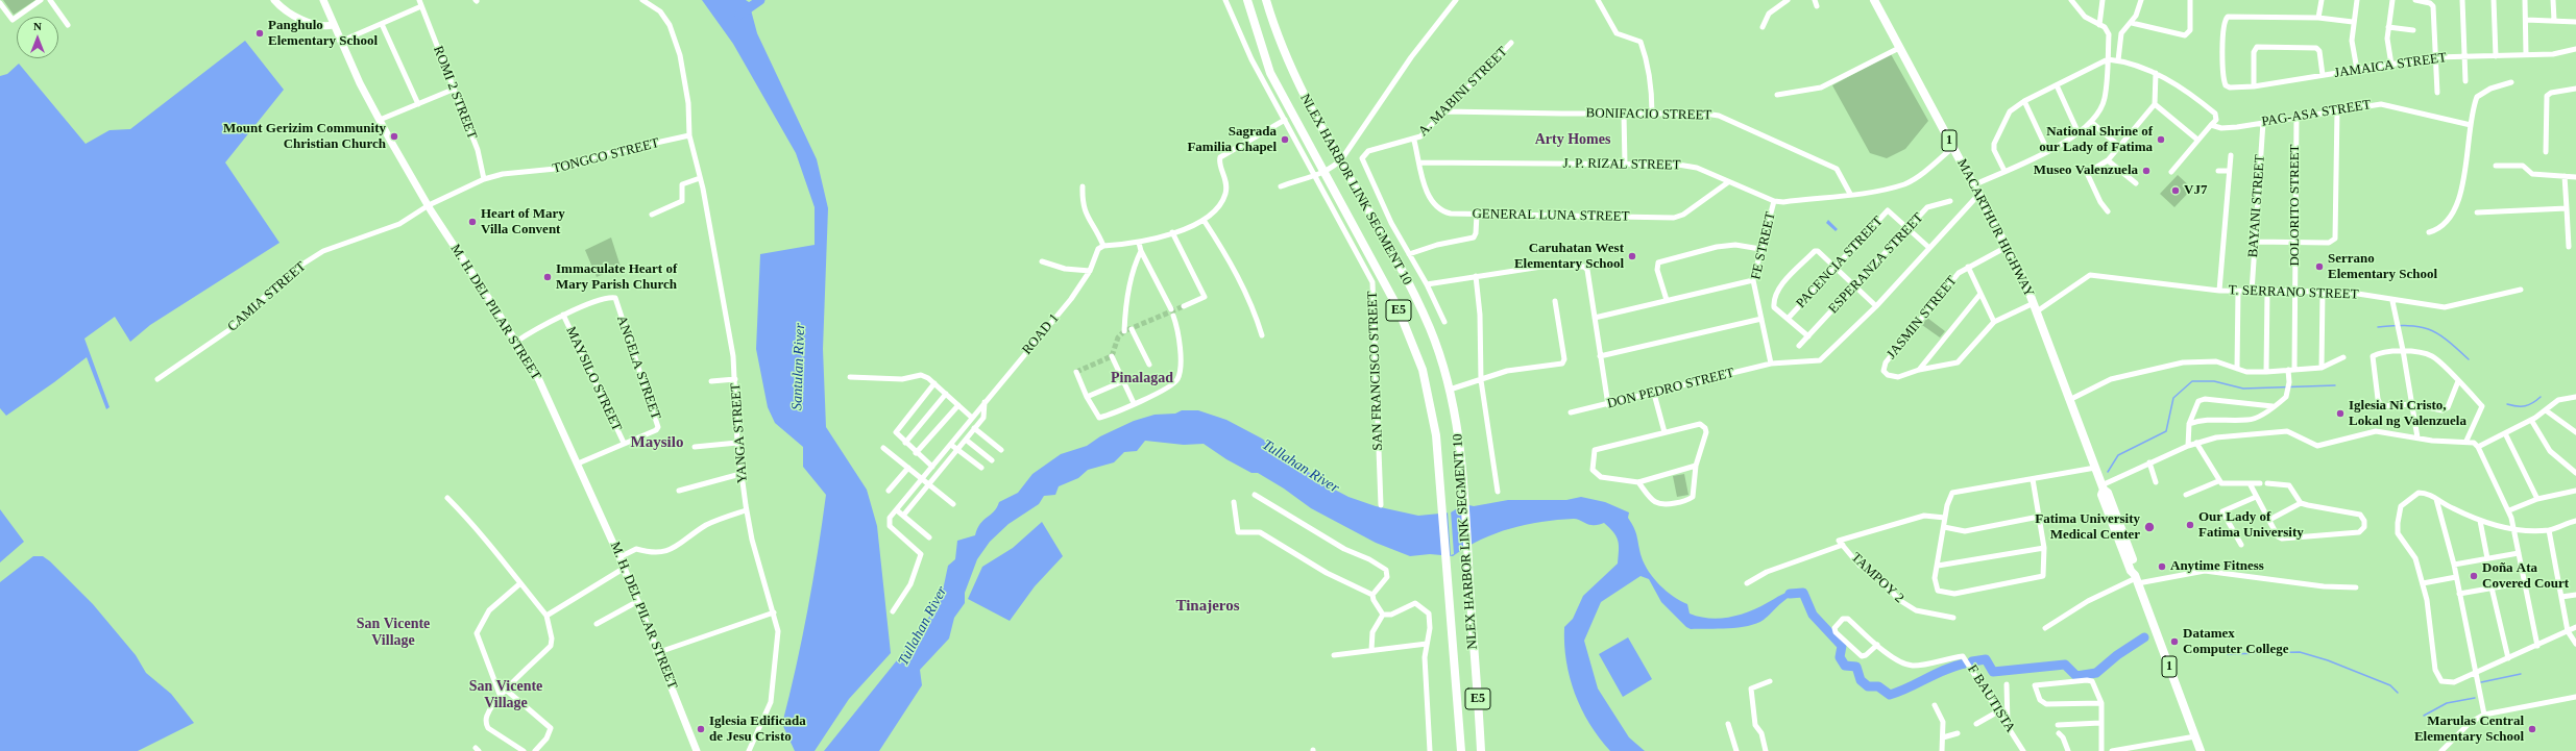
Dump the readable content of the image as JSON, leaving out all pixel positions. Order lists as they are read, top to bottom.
{
  "streets": {
    "highway": [
      "1",
      "NLEX HARBOR LINK SEGMENT 10",
      "MACARTHUR HIGHWAY",
      "E5"
    ],
    "main road": ["M. H. DEL PILAR STREET"],
    "street": [
      "JAMAICA STREET",
      "A. MABINI STREET",
      "ROMI 2 STREET",
      "PAG-ASA STREET",
      "BONIFACIO STREET",
      "TONGCO STREET",
      "J. P. RIZAL STREET",
      "DOLORITO STREET",
      "BAYANI STREET",
      "GENERAL LUNA STREET",
      "FE STREET",
      "PACENCIA STREET",
      "ESPERANZA STREET",
      "T. SERRANO STREET",
      "CAMIA STREET",
      "JASMIN STREET",
      "ROAD 1",
      "ANGELA STREET",
      "SAN FRANCISCO STREET",
      "MAYSILO STREET",
      "DON PEDRO STREET",
      "YANGA STREET",
      "TAMPOY 2",
      "F BAUTISTA"
    ]
  },
  "crossings": [
    ["A. MABINI STREET", "BONIFACIO STREET"],
    ["A. MABINI STREET", "GENERAL LUNA STREET"],
    ["ROMI 2 STREET", "TONGCO STREET"],
    ["PAG-ASA STREET", "DOLORITO STREET"],
    ["PAG-ASA STREET", "BAYANI STREET"],
    ["BONIFACIO STREET", "J. P. RIZAL STREET"],
    ["TONGCO STREET", "CAMIA STREET"],
    ["TONGCO STREET", "M. H. DEL PILAR STREET"],
    ["TONGCO STREET", "YANGA STREET"],
    ["J. P. RIZAL STREET", "GENERAL LUNA STREET"],
    ["J. P. RIZAL STREET", "MACARTHUR HIGHWAY"],
    ["J. P. RIZAL STREET", "FE STREET"],
    ["DOLORITO STREET", "T. SERRANO STREET"],
    ["BAYANI STREET", "T. SERRANO STREET"],
    ["MACARTHUR HIGHWAY", "T. SERRANO STREET"],
    ["MACARTHUR HIGHWAY", "JASMIN STREET"],
    ["MACARTHUR HIGHWAY", "DON PEDRO STREET"],
    ["FE STREET", "DON PEDRO STREET"],
    ["PACENCIA STREET", "ESPERANZA STREET"],
    ["PACENCIA STREET", "DON PEDRO STREET"],
    ["CAMIA STREET", "M. H. DEL PILAR STREET"],
    ["M. H. DEL PILAR STREET", "ANGELA STREET"],
    ["ANGELA STREET", "MAYSILO STREET"]
  ],
  "districts": [
    "Arty Homes",
    "Pinalagad",
    "Maysilo",
    "Tinajeros",
    "San Vicente Village",
    "San Vicente Village"
  ],
  "water": ["Santulan River", "Tullahan River"],
  "places": [
    "Panghulo Elementary School",
    "Mount Gerizim Community Christian Church",
    "Sagrada Familia Chapel",
    "National Shrine of our Lady of Fatima",
    "Museo Valenzuela",
    "VJ7",
    "Heart of Mary Villa Convent",
    "Caruhatan West Elementary School",
    "Serrano Elementary School",
    "Immaculate Heart of Mary Parish Church",
    "Iglesia Ni Cristo, Lokal ng Valenzuela",
    "Our Lady of Fatima University",
    "Fatima University Medical Center",
    "Anytime Fitness",
    "Doña Ata Covered Court",
    "Datamex Computer College",
    "Iglesia Edificada de Jesu Cristo",
    "Marulas Central Elementary School"
  ],
  "north": "top"
}
